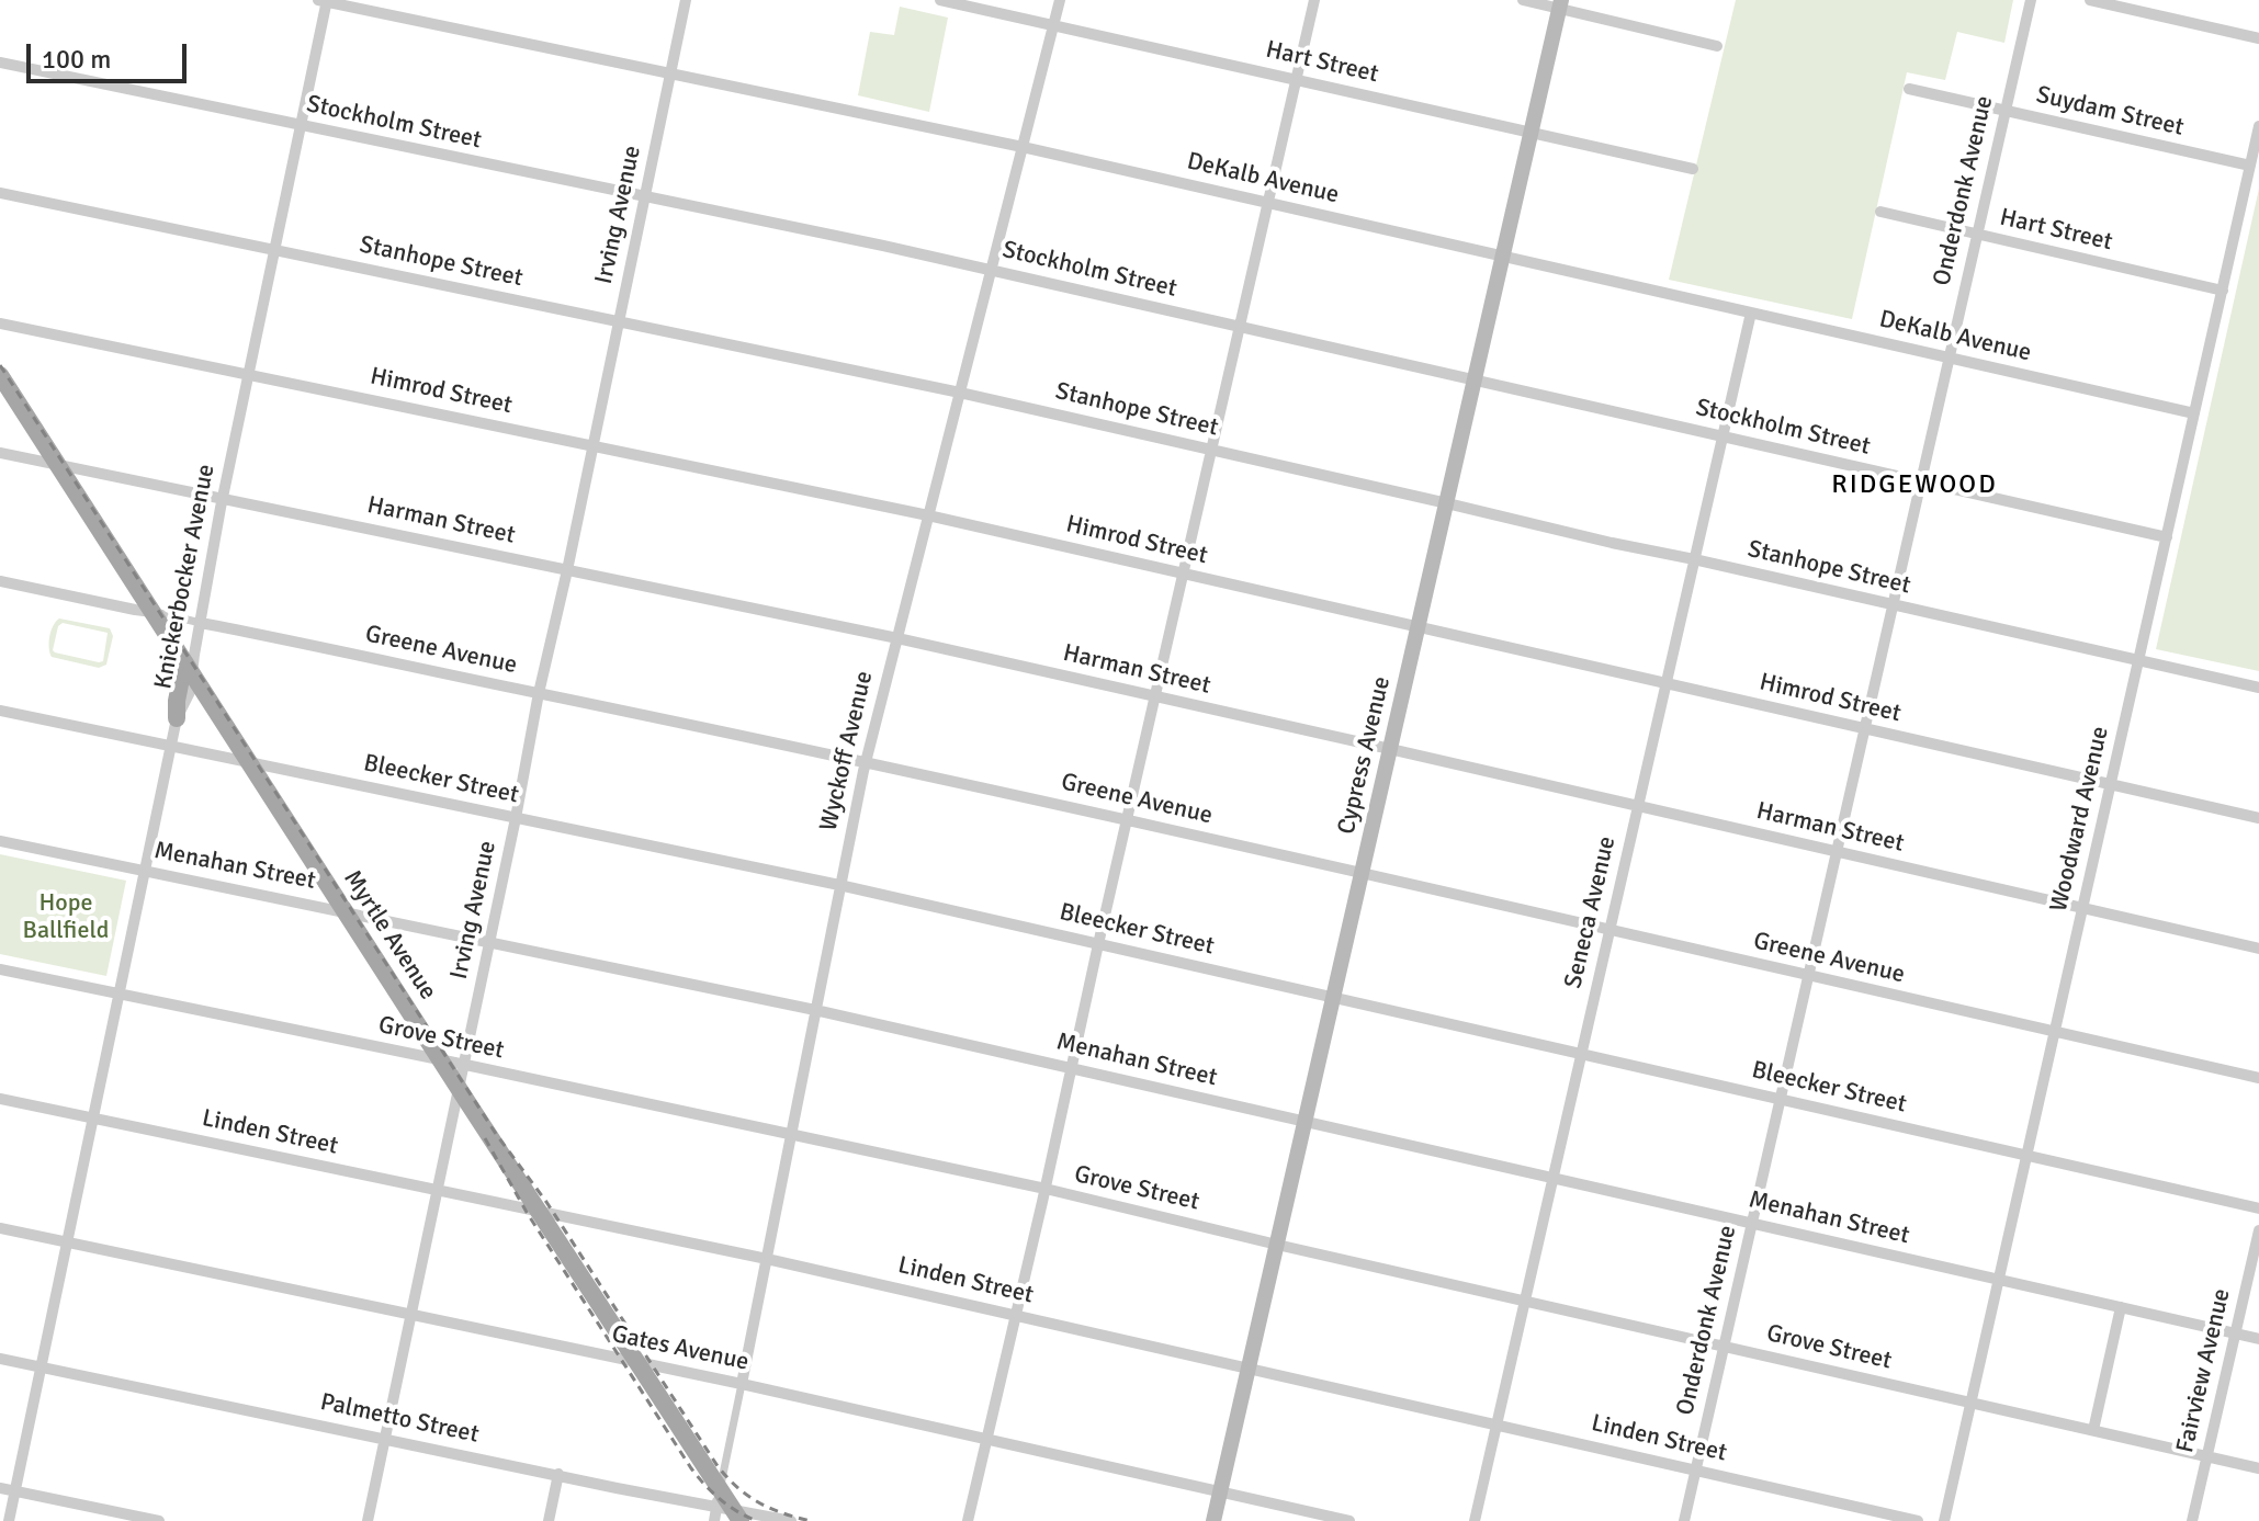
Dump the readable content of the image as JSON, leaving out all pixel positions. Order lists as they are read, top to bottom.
{
  "streets": {
    "main road": ["Cypress Avenue", "Myrtle Avenue"],
    "street": [
      "Hart Street",
      "Suydam Street",
      "Stockholm Street",
      "DeKalb Avenue",
      "Onderdonk Avenue",
      "Irving Avenue",
      "Stanhope Street",
      "Himrod Street",
      "Harman Street",
      "Knickerbocker Avenue",
      "Greene Avenue",
      "Wyckoff Avenue",
      "Bleecker Street",
      "Woodward Avenue",
      "Menahan Street",
      "Seneca Avenue",
      "Grove Street",
      "Linden Street",
      "Gates Avenue",
      "Fairview Avenue",
      "Palmetto Street"
    ]
  },
  "crossings": [
    ["Hart Street", "Onderdonk Avenue"],
    ["Hart Street", "Wyckoff Avenue"],
    ["Hart Street", "Cypress Avenue"],
    ["Hart Street", "Woodward Avenue"],
    ["Suydam Street", "Onderdonk Avenue"],
    ["Suydam Street", "Woodward Avenue"],
    ["Stockholm Street", "Onderdonk Avenue"],
    ["Stockholm Street", "Irving Avenue"],
    ["Stockholm Street", "Knickerbocker Avenue"],
    ["Stockholm Street", "Wyckoff Avenue"],
    ["Stockholm Street", "Cypress Avenue"],
    ["Stockholm Street", "Woodward Avenue"],
    ["Stockholm Street", "Seneca Avenue"],
    ["DeKalb Avenue", "Onderdonk Avenue"],
    ["DeKalb Avenue", "Irving Avenue"],
    ["DeKalb Avenue", "Knickerbocker Avenue"],
    ["DeKalb Avenue", "Wyckoff Avenue"],
    ["DeKalb Avenue", "Cypress Avenue"],
    ["DeKalb Avenue", "Woodward Avenue"],
    ["DeKalb Avenue", "Seneca Avenue"],
    ["Onderdonk Avenue", "Stanhope Street"],
    ["Onderdonk Avenue", "Himrod Street"],
    ["Onderdonk Avenue", "Harman Street"],
    ["Onderdonk Avenue", "Greene Avenue"],
    ["Onderdonk Avenue", "Bleecker Street"],
    ["Onderdonk Avenue", "Menahan Street"],
    ["Onderdonk Avenue", "Grove Street"],
    ["Onderdonk Avenue", "Linden Street"],
    ["Irving Avenue", "Stanhope Street"],
    ["Irving Avenue", "Himrod Street"],
    ["Irving Avenue", "Harman Street"],
    ["Irving Avenue", "Greene Avenue"],
    ["Irving Avenue", "Bleecker Street"],
    ["Irving Avenue", "Menahan Street"],
    ["Irving Avenue", "Myrtle Avenue"],
    ["Irving Avenue", "Grove Street"],
    ["Irving Avenue", "Linden Street"],
    ["Irving Avenue", "Gates Avenue"],
    ["Irving Avenue", "Palmetto Street"],
    ["Stanhope Street", "Knickerbocker Avenue"],
    ["Stanhope Street", "Wyckoff Avenue"],
    ["Stanhope Street", "Cypress Avenue"],
    ["Stanhope Street", "Woodward Avenue"],
    ["Stanhope Street", "Seneca Avenue"],
    ["Himrod Street", "Knickerbocker Avenue"],
    ["Himrod Street", "Wyckoff Avenue"],
    ["Himrod Street", "Cypress Avenue"],
    ["Himrod Street", "Woodward Avenue"],
    ["Himrod Street", "Seneca Avenue"],
    ["Harman Street", "Knickerbocker Avenue"],
    ["Harman Street", "Wyckoff Avenue"],
    ["Harman Street", "Cypress Avenue"],
    ["Harman Street", "Woodward Avenue"],
    ["Harman Street", "Seneca Avenue"],
    ["Harman Street", "Myrtle Avenue"],
    ["Knickerbocker Avenue", "Greene Avenue"],
    ["Knickerbocker Avenue", "Bleecker Street"],
    ["Knickerbocker Avenue", "Menahan Street"],
    ["Knickerbocker Avenue", "Myrtle Avenue"],
    ["Knickerbocker Avenue", "Grove Street"],
    ["Knickerbocker Avenue", "Linden Street"],
    ["Knickerbocker Avenue", "Gates Avenue"],
    ["Knickerbocker Avenue", "Palmetto Street"],
    ["Greene Avenue", "Wyckoff Avenue"],
    ["Greene Avenue", "Cypress Avenue"],
    ["Greene Avenue", "Woodward Avenue"],
    ["Greene Avenue", "Seneca Avenue"],
    ["Greene Avenue", "Myrtle Avenue"],
    ["Wyckoff Avenue", "Bleecker Street"],
    ["Wyckoff Avenue", "Menahan Street"],
    ["Wyckoff Avenue", "Myrtle Avenue"],
    ["Wyckoff Avenue", "Grove Street"],
    ["Wyckoff Avenue", "Linden Street"],
    ["Wyckoff Avenue", "Gates Avenue"],
    ["Wyckoff Avenue", "Palmetto Street"],
    ["Cypress Avenue", "Bleecker Street"],
    ["Cypress Avenue", "Menahan Street"],
    ["Cypress Avenue", "Grove Street"],
    ["Cypress Avenue", "Linden Street"],
    ["Cypress Avenue", "Gates Avenue"],
    ["Bleecker Street", "Woodward Avenue"],
    ["Bleecker Street", "Seneca Avenue"],
    ["Bleecker Street", "Myrtle Avenue"],
    ["Woodward Avenue", "Menahan Street"],
    ["Woodward Avenue", "Grove Street"],
    ["Menahan Street", "Seneca Avenue"],
    ["Menahan Street", "Myrtle Avenue"],
    ["Menahan Street", "Fairview Avenue"],
    ["Seneca Avenue", "Grove Street"],
    ["Seneca Avenue", "Linden Street"],
    ["Myrtle Avenue", "Grove Street"],
    ["Myrtle Avenue", "Linden Street"],
    ["Myrtle Avenue", "Gates Avenue"],
    ["Myrtle Avenue", "Palmetto Street"],
    ["Grove Street", "Fairview Avenue"]
  ],
  "districts": ["RIDGEWOOD"],
  "parks": ["Hope Ballfield"],
  "scale_bar": "100 m"
}
